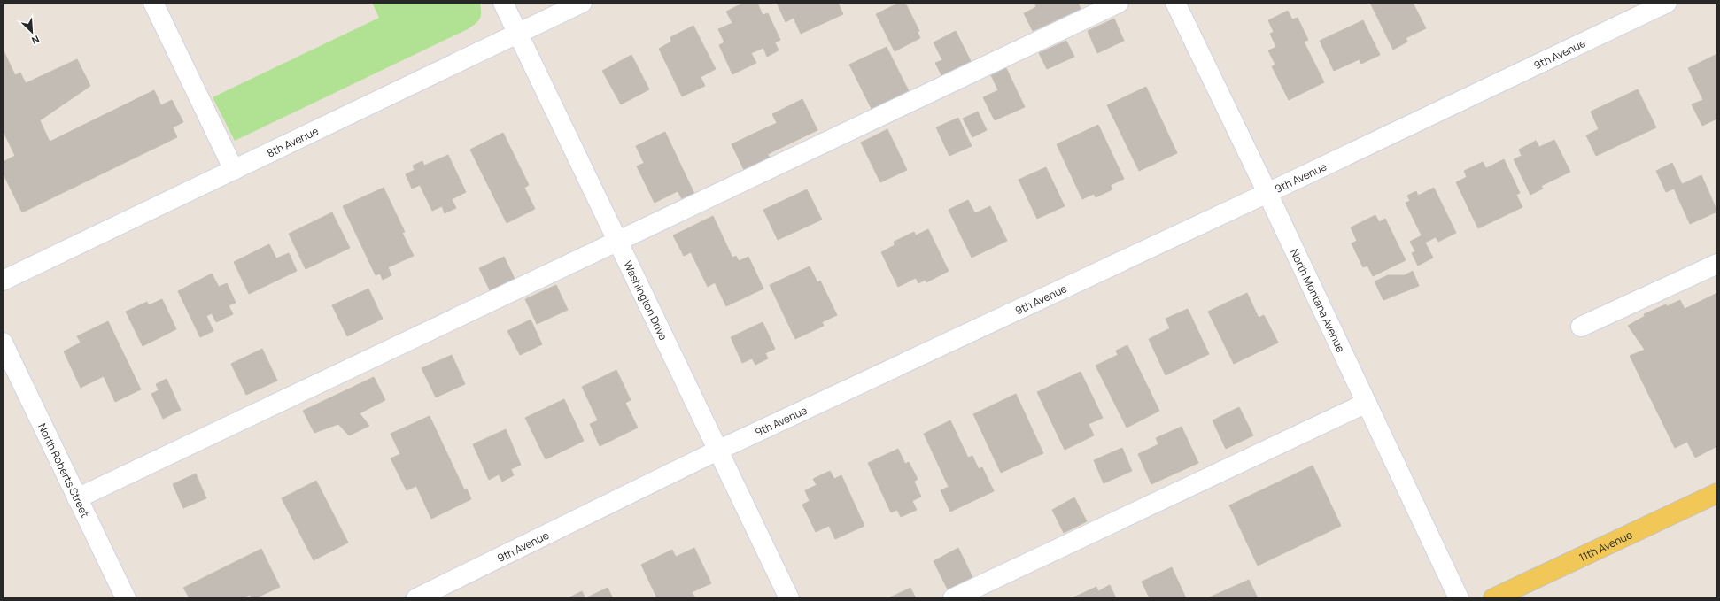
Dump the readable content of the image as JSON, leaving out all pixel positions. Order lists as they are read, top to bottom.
{
  "streets": {
    "main road": ["11th Avenue"],
    "street": [
      "9th Avenue",
      "8th Avenue",
      "Washington Drive",
      "North Montana Avenue",
      "North Roberts Street"
    ]
  },
  "crossings": [
    ["9th Avenue", "Washington Drive"],
    ["9th Avenue", "North Montana Avenue"],
    ["8th Avenue", "Washington Drive"]
  ],
  "north": "bottom right"
}
